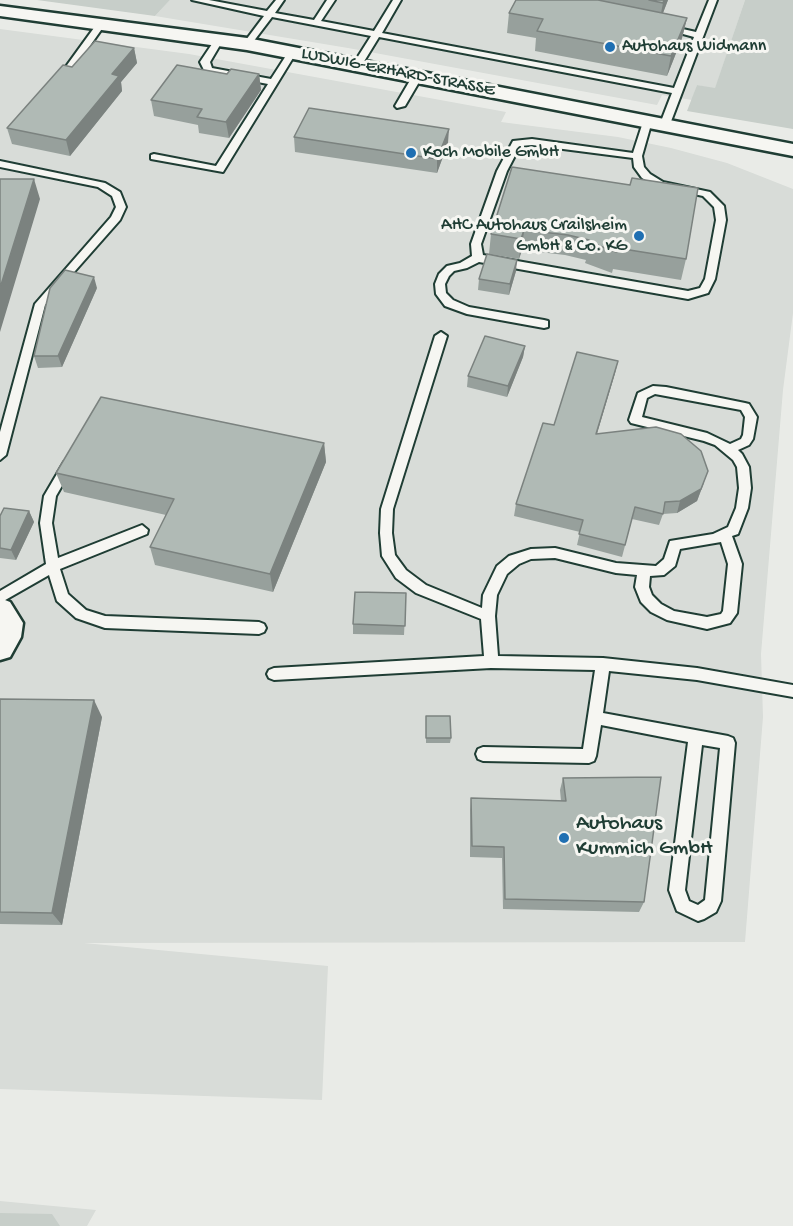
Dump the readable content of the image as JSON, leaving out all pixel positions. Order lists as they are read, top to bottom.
{
  "streets": {
    "street": ["LUDWIG-ERHARD-STRASSE"]
  },
  "places": [
    "Autohaus Widmann",
    "Koch Mobile GmbH",
    "AHC Autohaus Crailsheim GmbH & Co. KG",
    "Autohaus Kummich GmbH"
  ]
}
